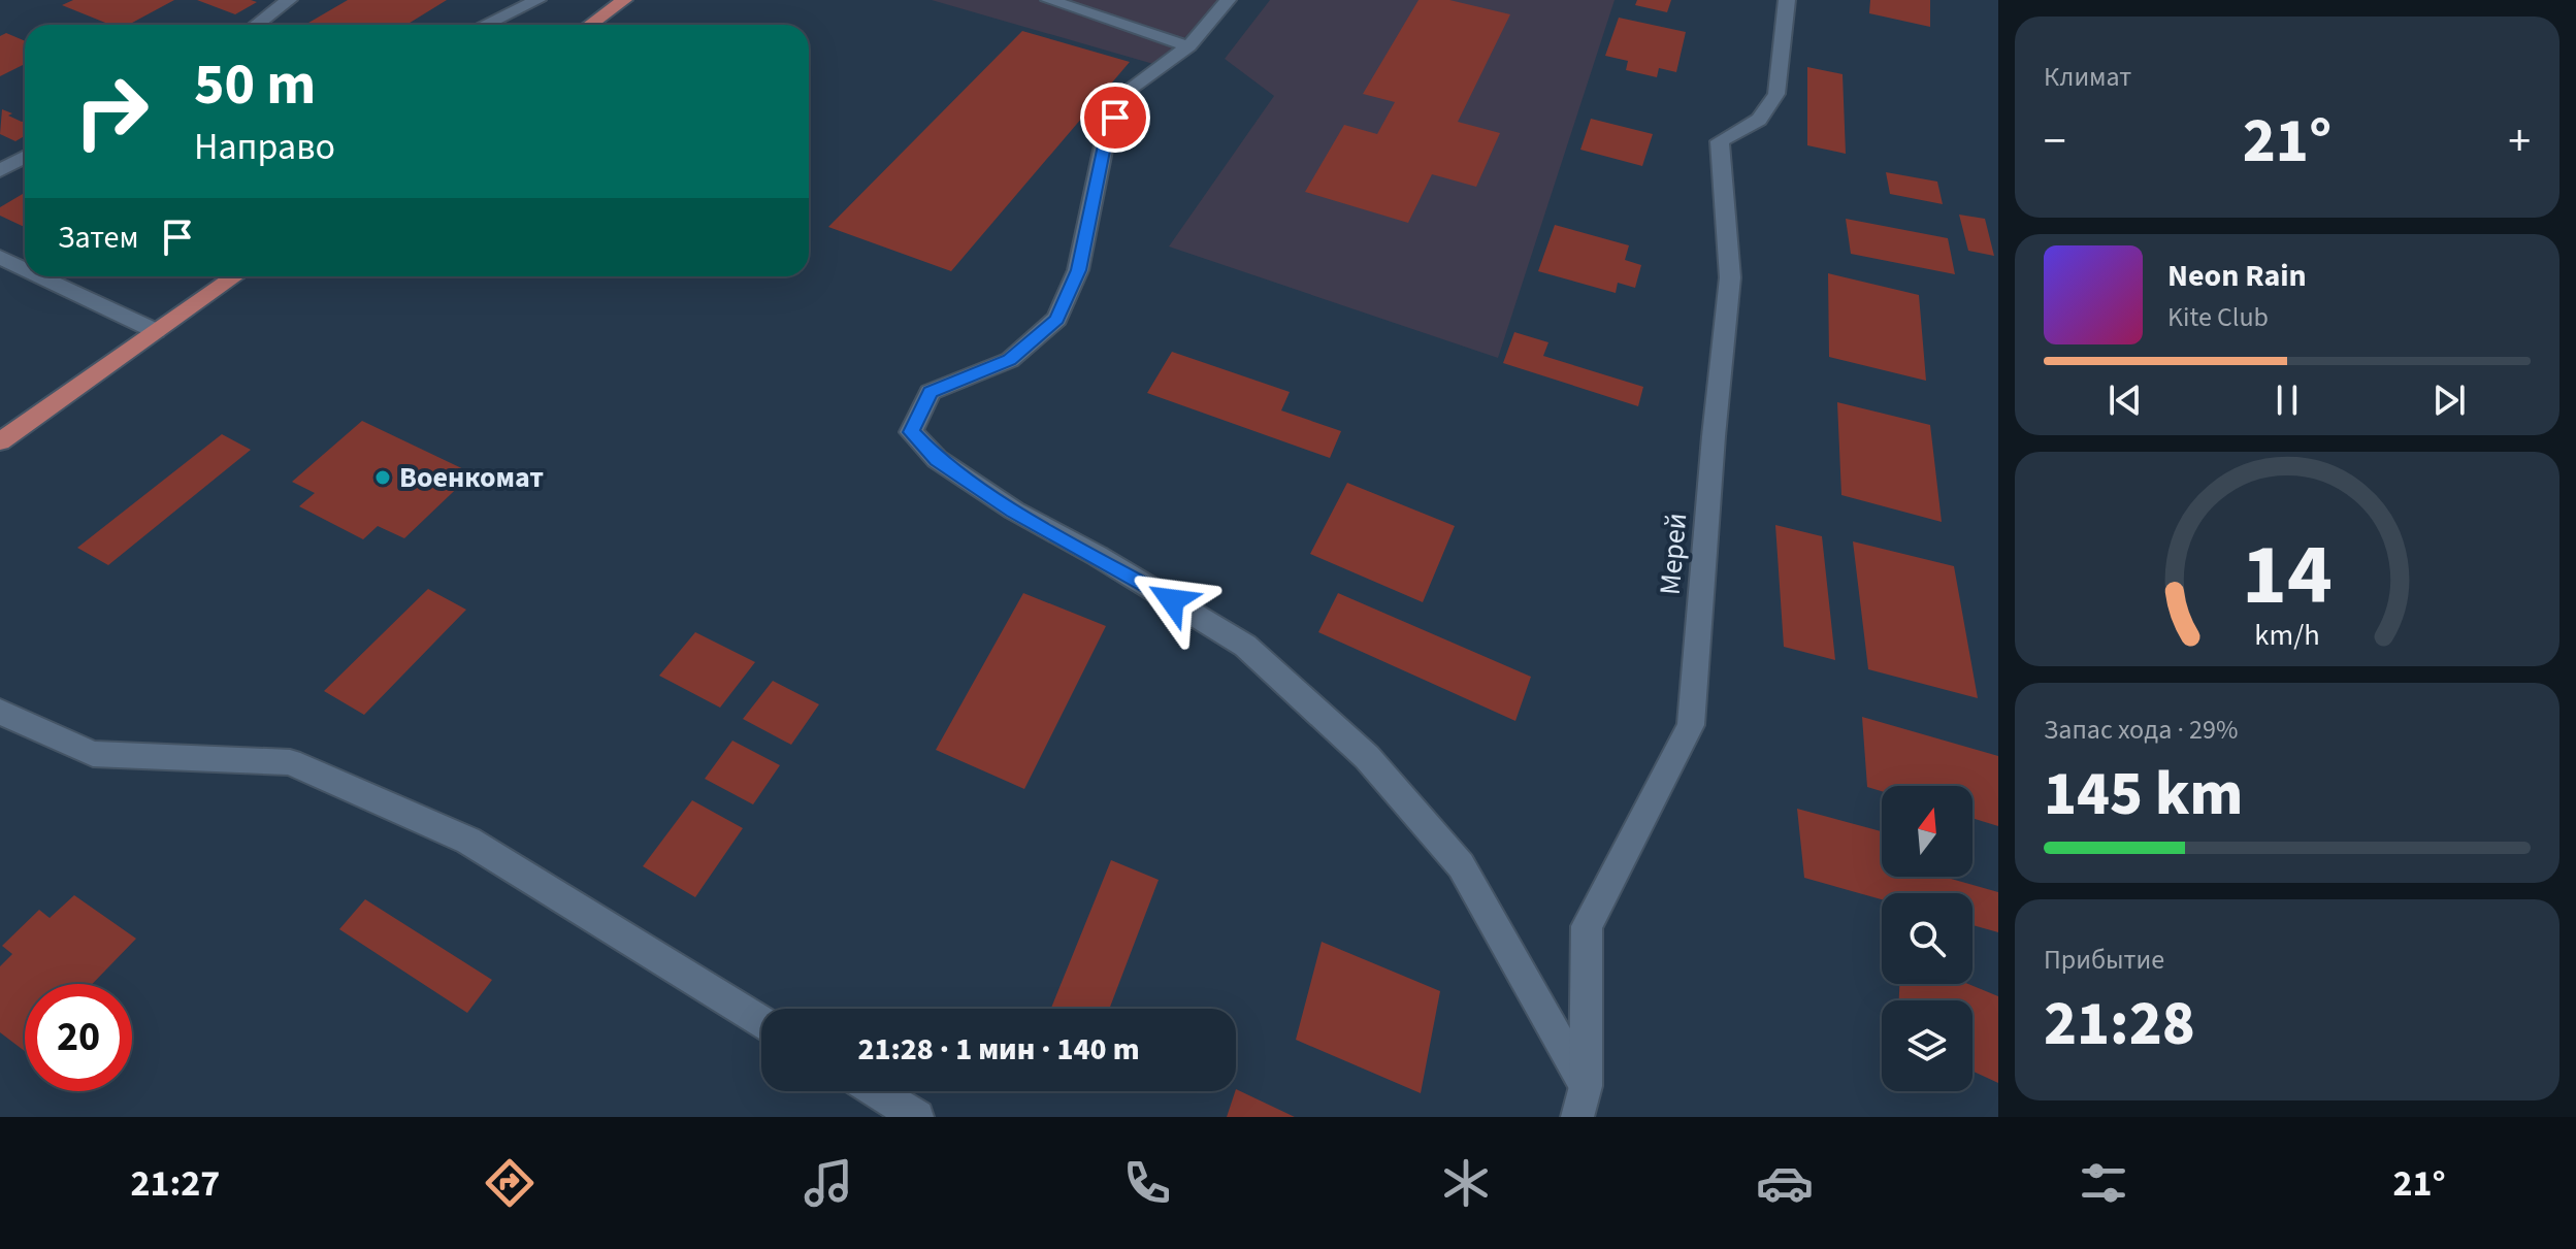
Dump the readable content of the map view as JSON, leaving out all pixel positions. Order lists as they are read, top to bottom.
{
  "streets": {
    "street": ["Мерей"]
  },
  "places": ["Военкомат"],
  "north": "top",
  "page": {
    "tile": [
      "Климат",
      ["Запас хода · 29%", "145 km"],
      ["Прибытие", "21:28"]
    ],
    "turn": ["50 m", "Направо"],
    "heat": ["−", "21°", "+"],
    "then": "Затем",
    "song": ["Neon Rain", "Kite Club"],
    "limit": "20",
    "trip": "21:28 · 1 мин · 140 m",
    "tabs": ["21:27", "21°"],
    "gauge": ["14", "km/h"]
  }
}
